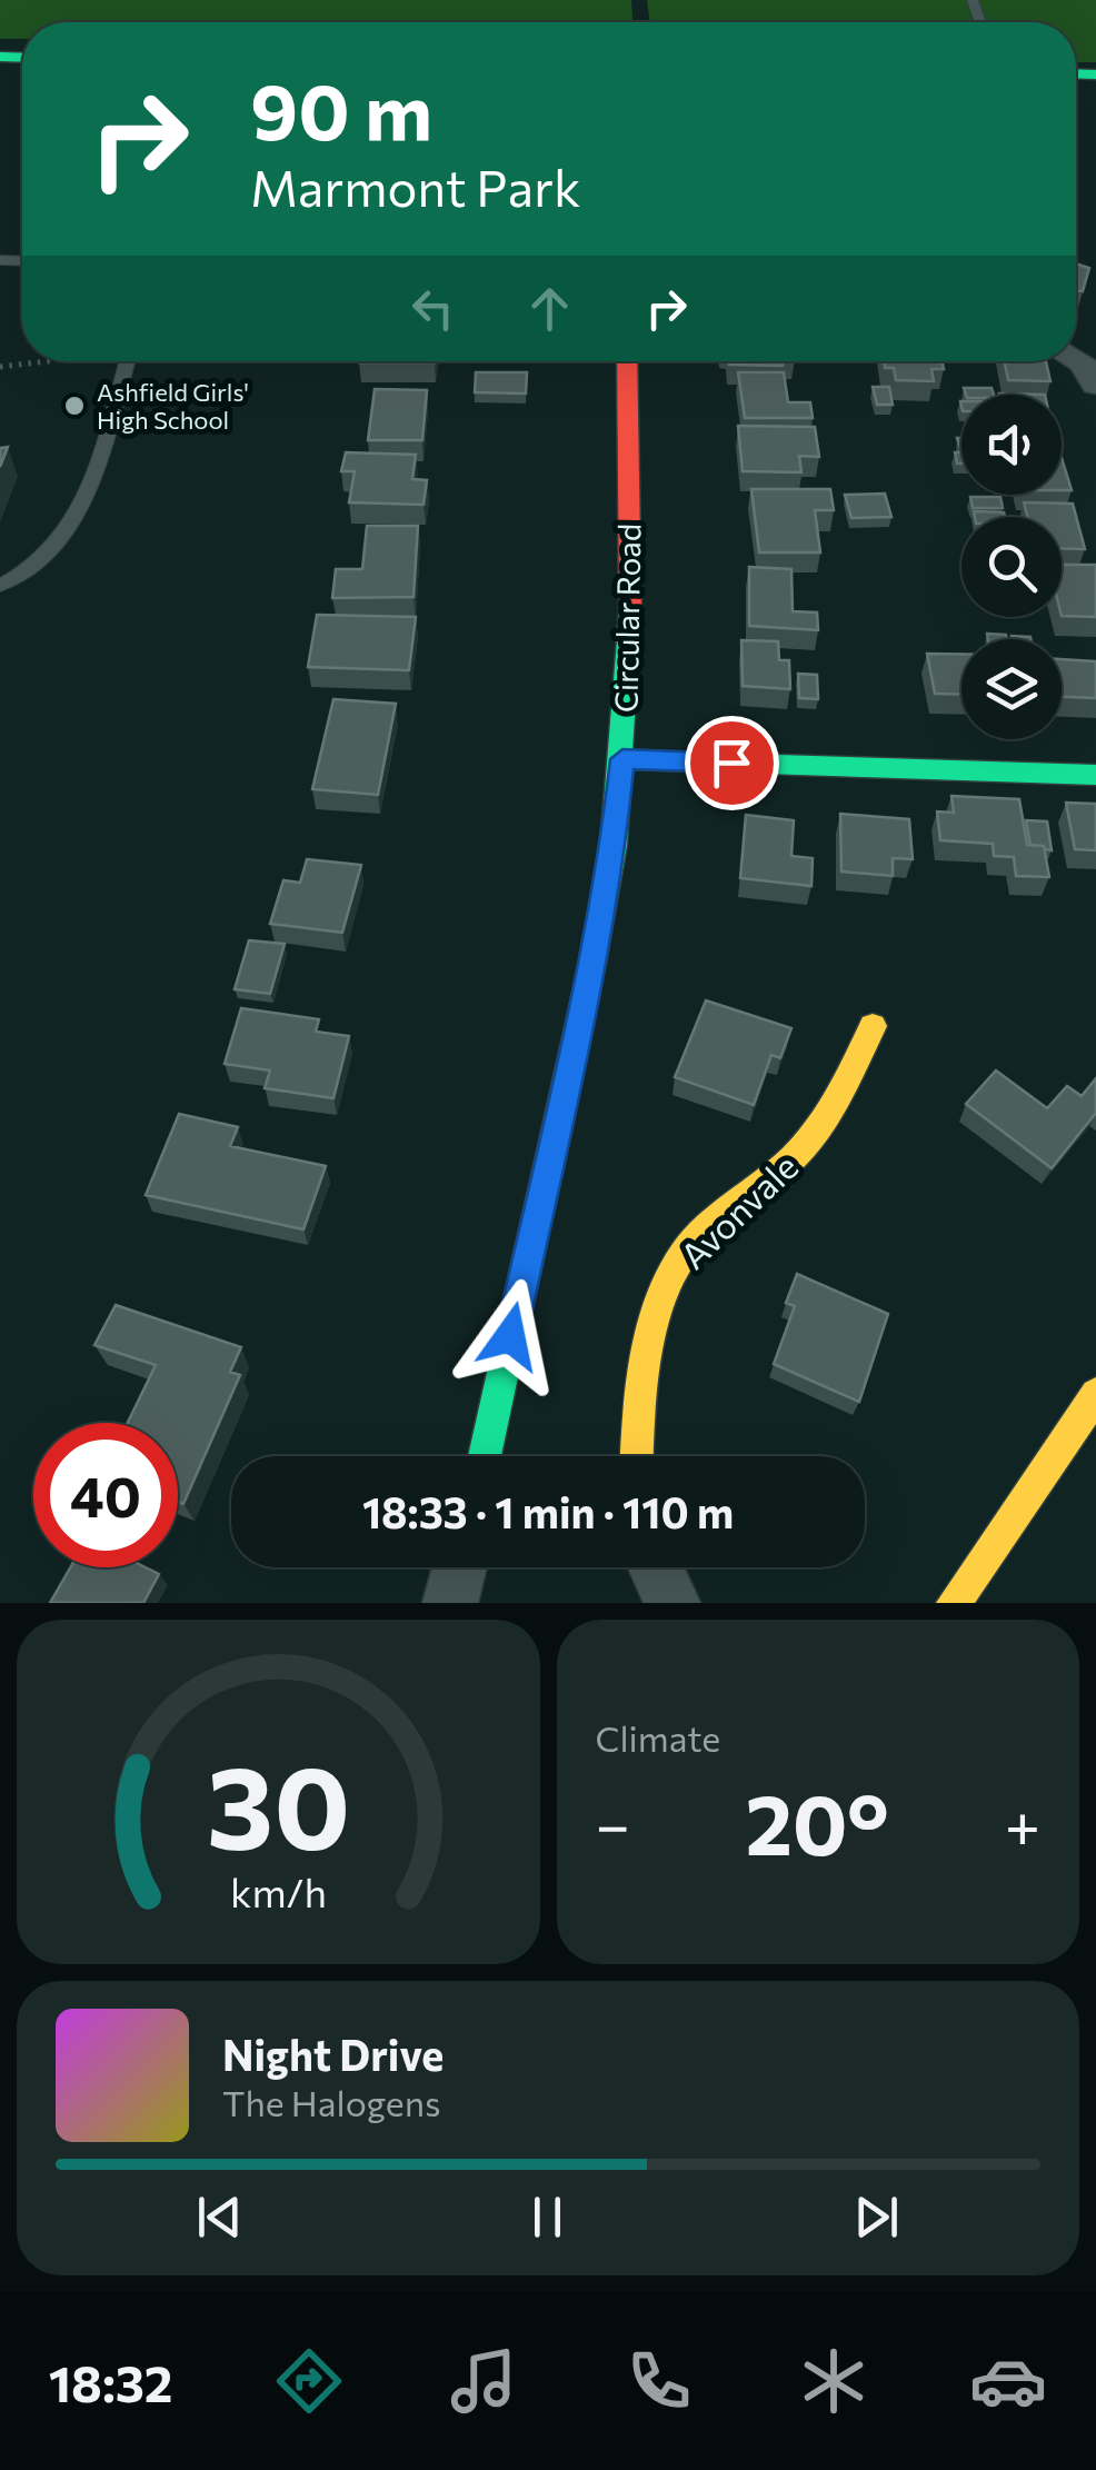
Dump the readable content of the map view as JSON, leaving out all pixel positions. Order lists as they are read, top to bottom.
{
  "streets": {
    "street": ["Circular Road", "Avonvale"]
  },
  "places": ["Ashfield Girls' High School"],
  "page": {
    "turn": ["90 m", "Marmont Park"],
    "limit": "40",
    "trip": "18:33 · 1 min · 110 m",
    "tile": "Climate",
    "heat": ["−", "20°", "+"],
    "song": ["Night Drive", "The Halogens"],
    "tabs": "18:32",
    "gauge": ["30", "km/h"]
  }
}
